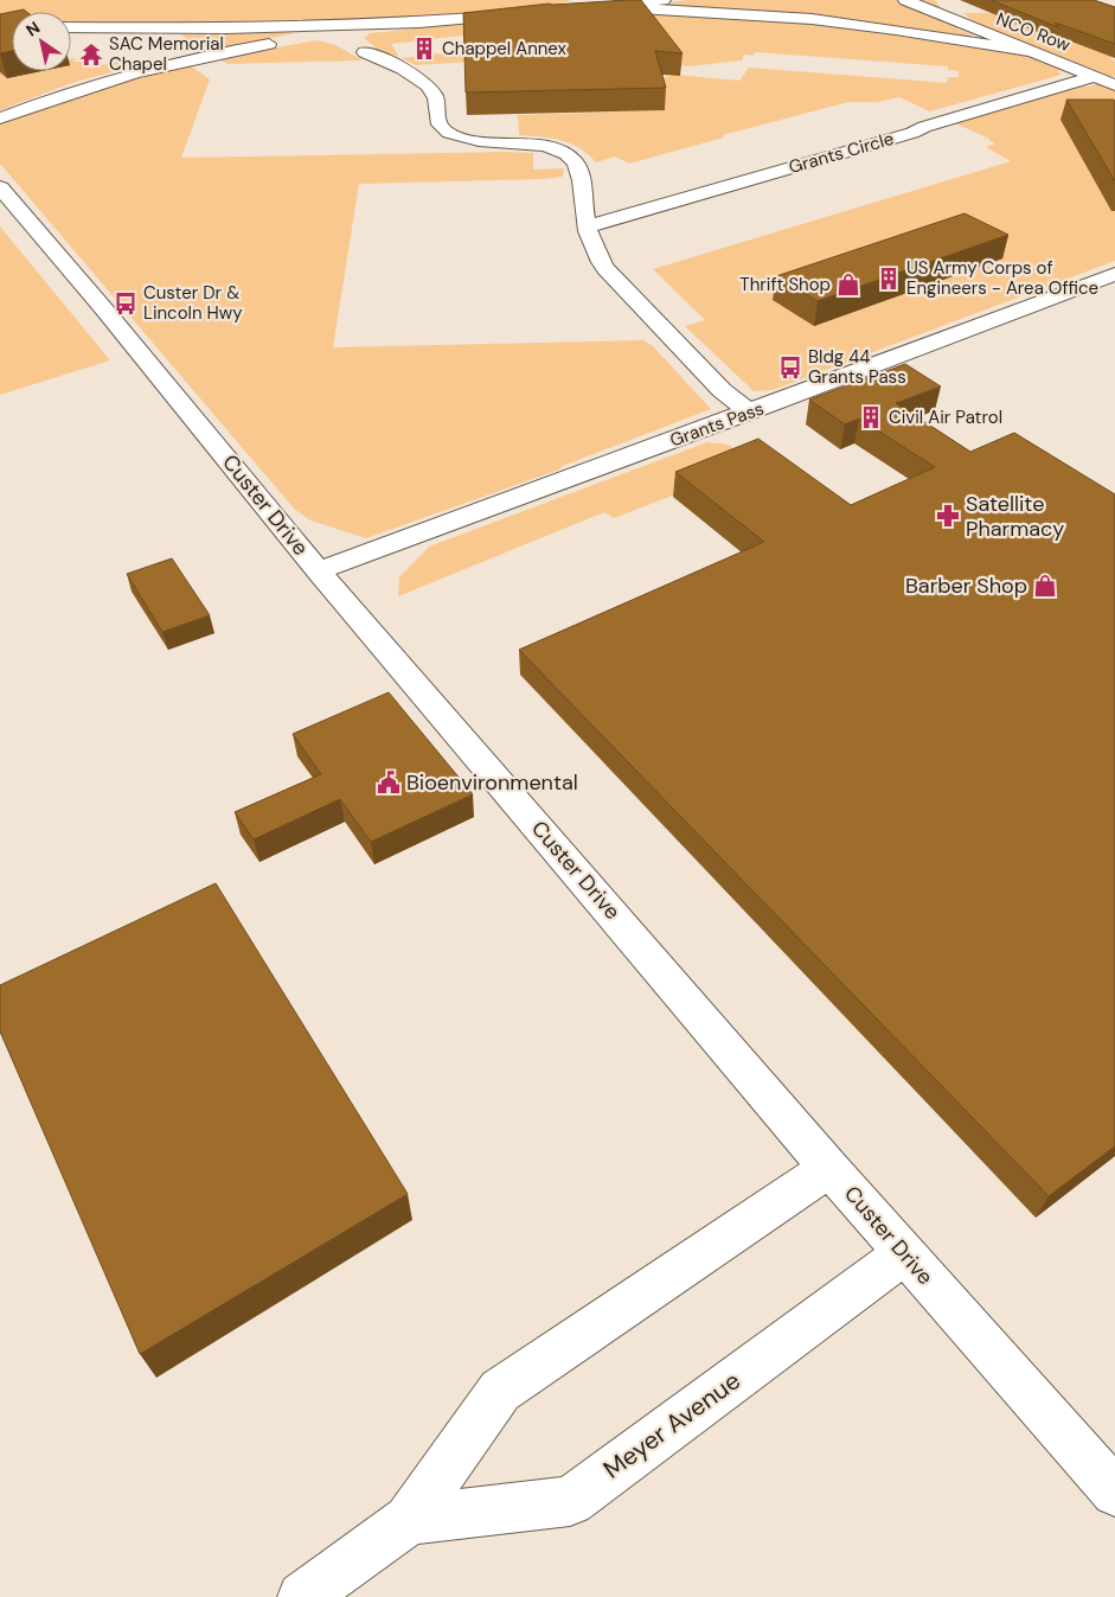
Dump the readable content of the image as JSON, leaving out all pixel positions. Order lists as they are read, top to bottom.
{
  "streets": {
    "street": [
      "NCO Row",
      "Grants Circle",
      "Grants Pass",
      "Custer Drive",
      "Meyer Avenue"
    ]
  },
  "crossings": [
    ["NCO Row", "Grants Circle"],
    ["Grants Pass", "Custer Drive"],
    ["Custer Drive", "Meyer Avenue"]
  ],
  "places": {
    "building": ["Chappel Annex", "US Army Corps of Engineers - Area Office", "Civil Air Patrol"],
    "temple": ["SAC Memorial Chapel"],
    "shop": ["Thrift Shop", "Barber Shop"],
    "bus stop": ["Custer Dr & Lincoln Hwy", "Bldg 44 Grants Pass"],
    "pharmacy": ["Satellite Pharmacy"],
    "public building": ["Bioenvironmental"]
  },
  "north": "top left"
}
